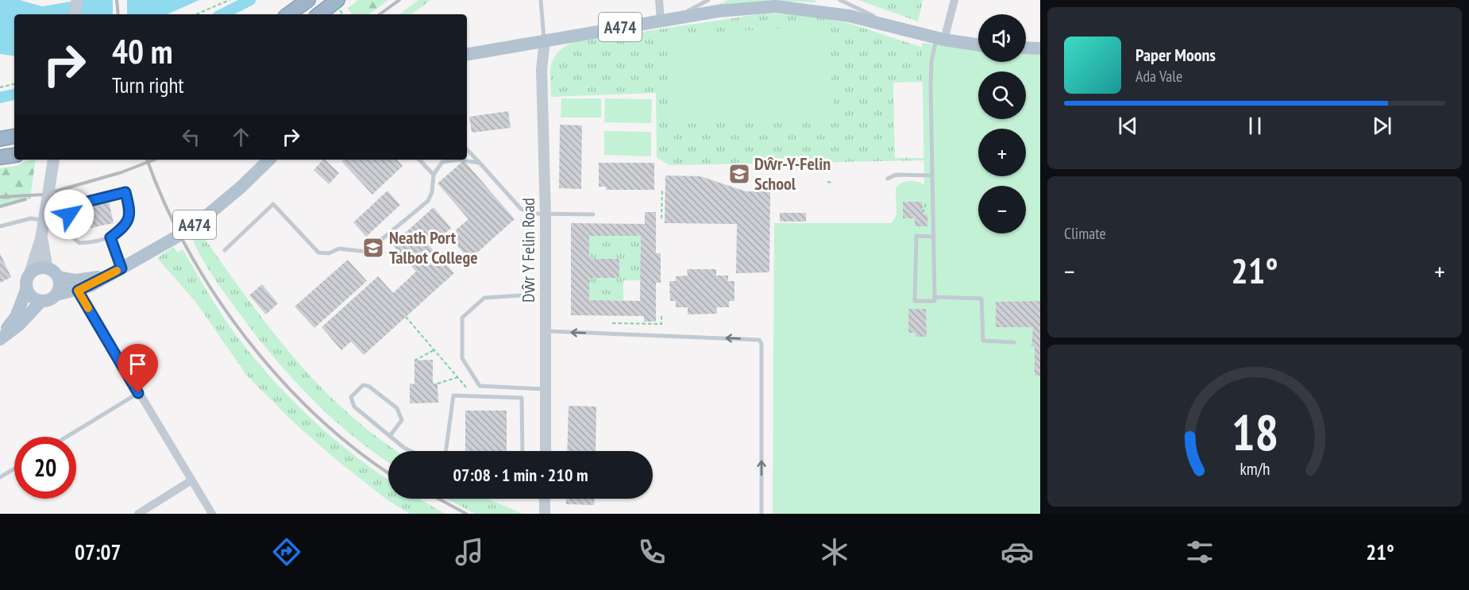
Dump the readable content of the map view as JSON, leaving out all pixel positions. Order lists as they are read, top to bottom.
{
  "streets": {
    "main road": ["A474"],
    "street": ["Dŵr Y Felin Road"]
  },
  "crossings": [
    ["A474", "Dŵr Y Felin Road"]
  ],
  "places": {
    "school or university": ["Dŵr-Y-Felin School", "Neath Port Talbot College"]
  },
  "page": {
    "map_buttons": ["+", "−"],
    "turn": ["40 m", "Turn right"],
    "song": ["Paper Moons", "Ada Vale"],
    "tile": "Climate",
    "heat": ["−", "21°", "+"],
    "limit": "20",
    "trip": "07:08 · 1 min · 210 m",
    "tabs": ["07:07", "21°"],
    "gauge": ["18", "km/h"]
  }
}
